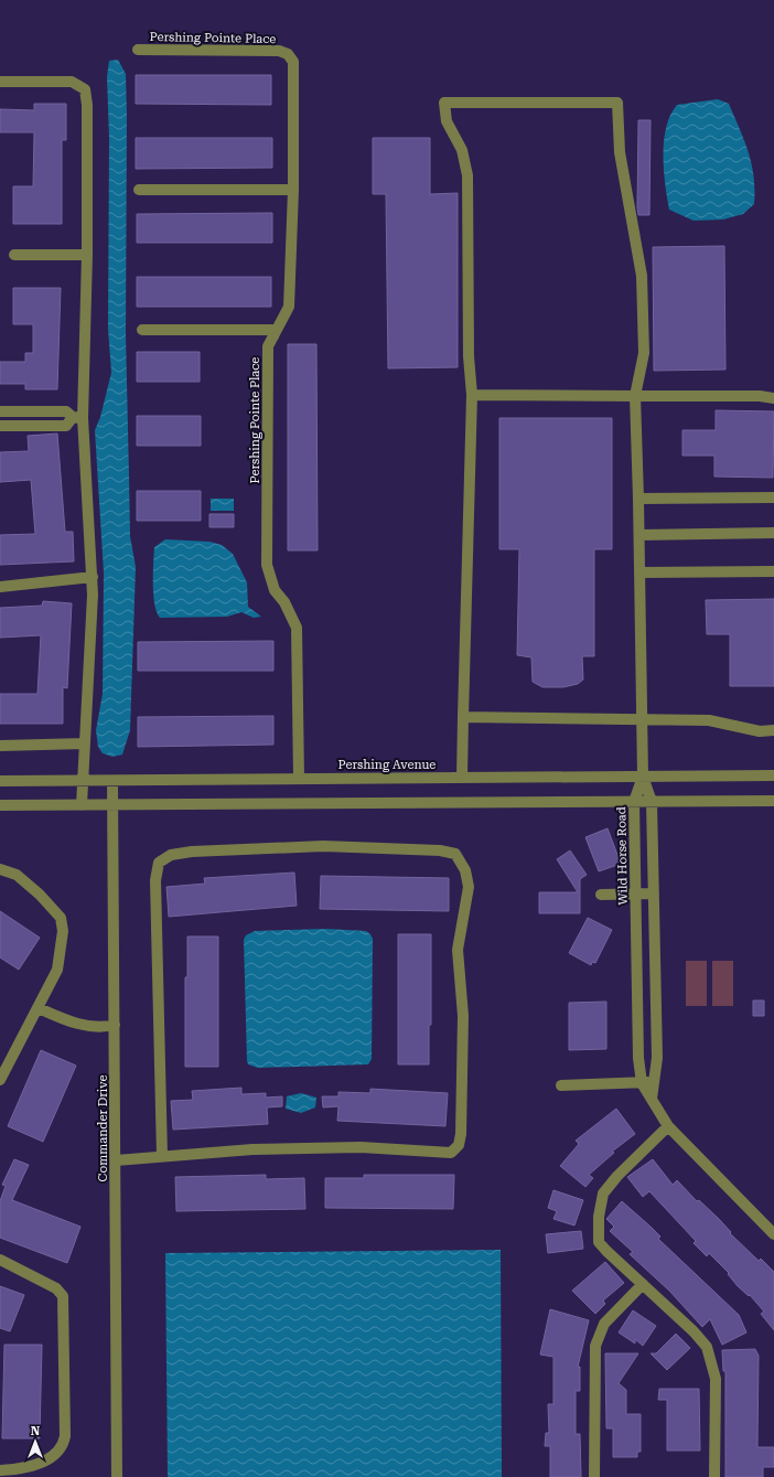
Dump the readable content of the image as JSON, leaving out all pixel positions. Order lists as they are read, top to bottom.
{
  "streets": {
    "street": [
      "Pershing Pointe Place",
      "Pershing Avenue",
      "Wild Horse Road",
      "Commander Drive"
    ]
  },
  "crossings": [
    ["Pershing Pointe Place", "Pershing Avenue"],
    ["Pershing Avenue", "Wild Horse Road"],
    ["Pershing Avenue", "Commander Drive"]
  ],
  "north": "top"
}
